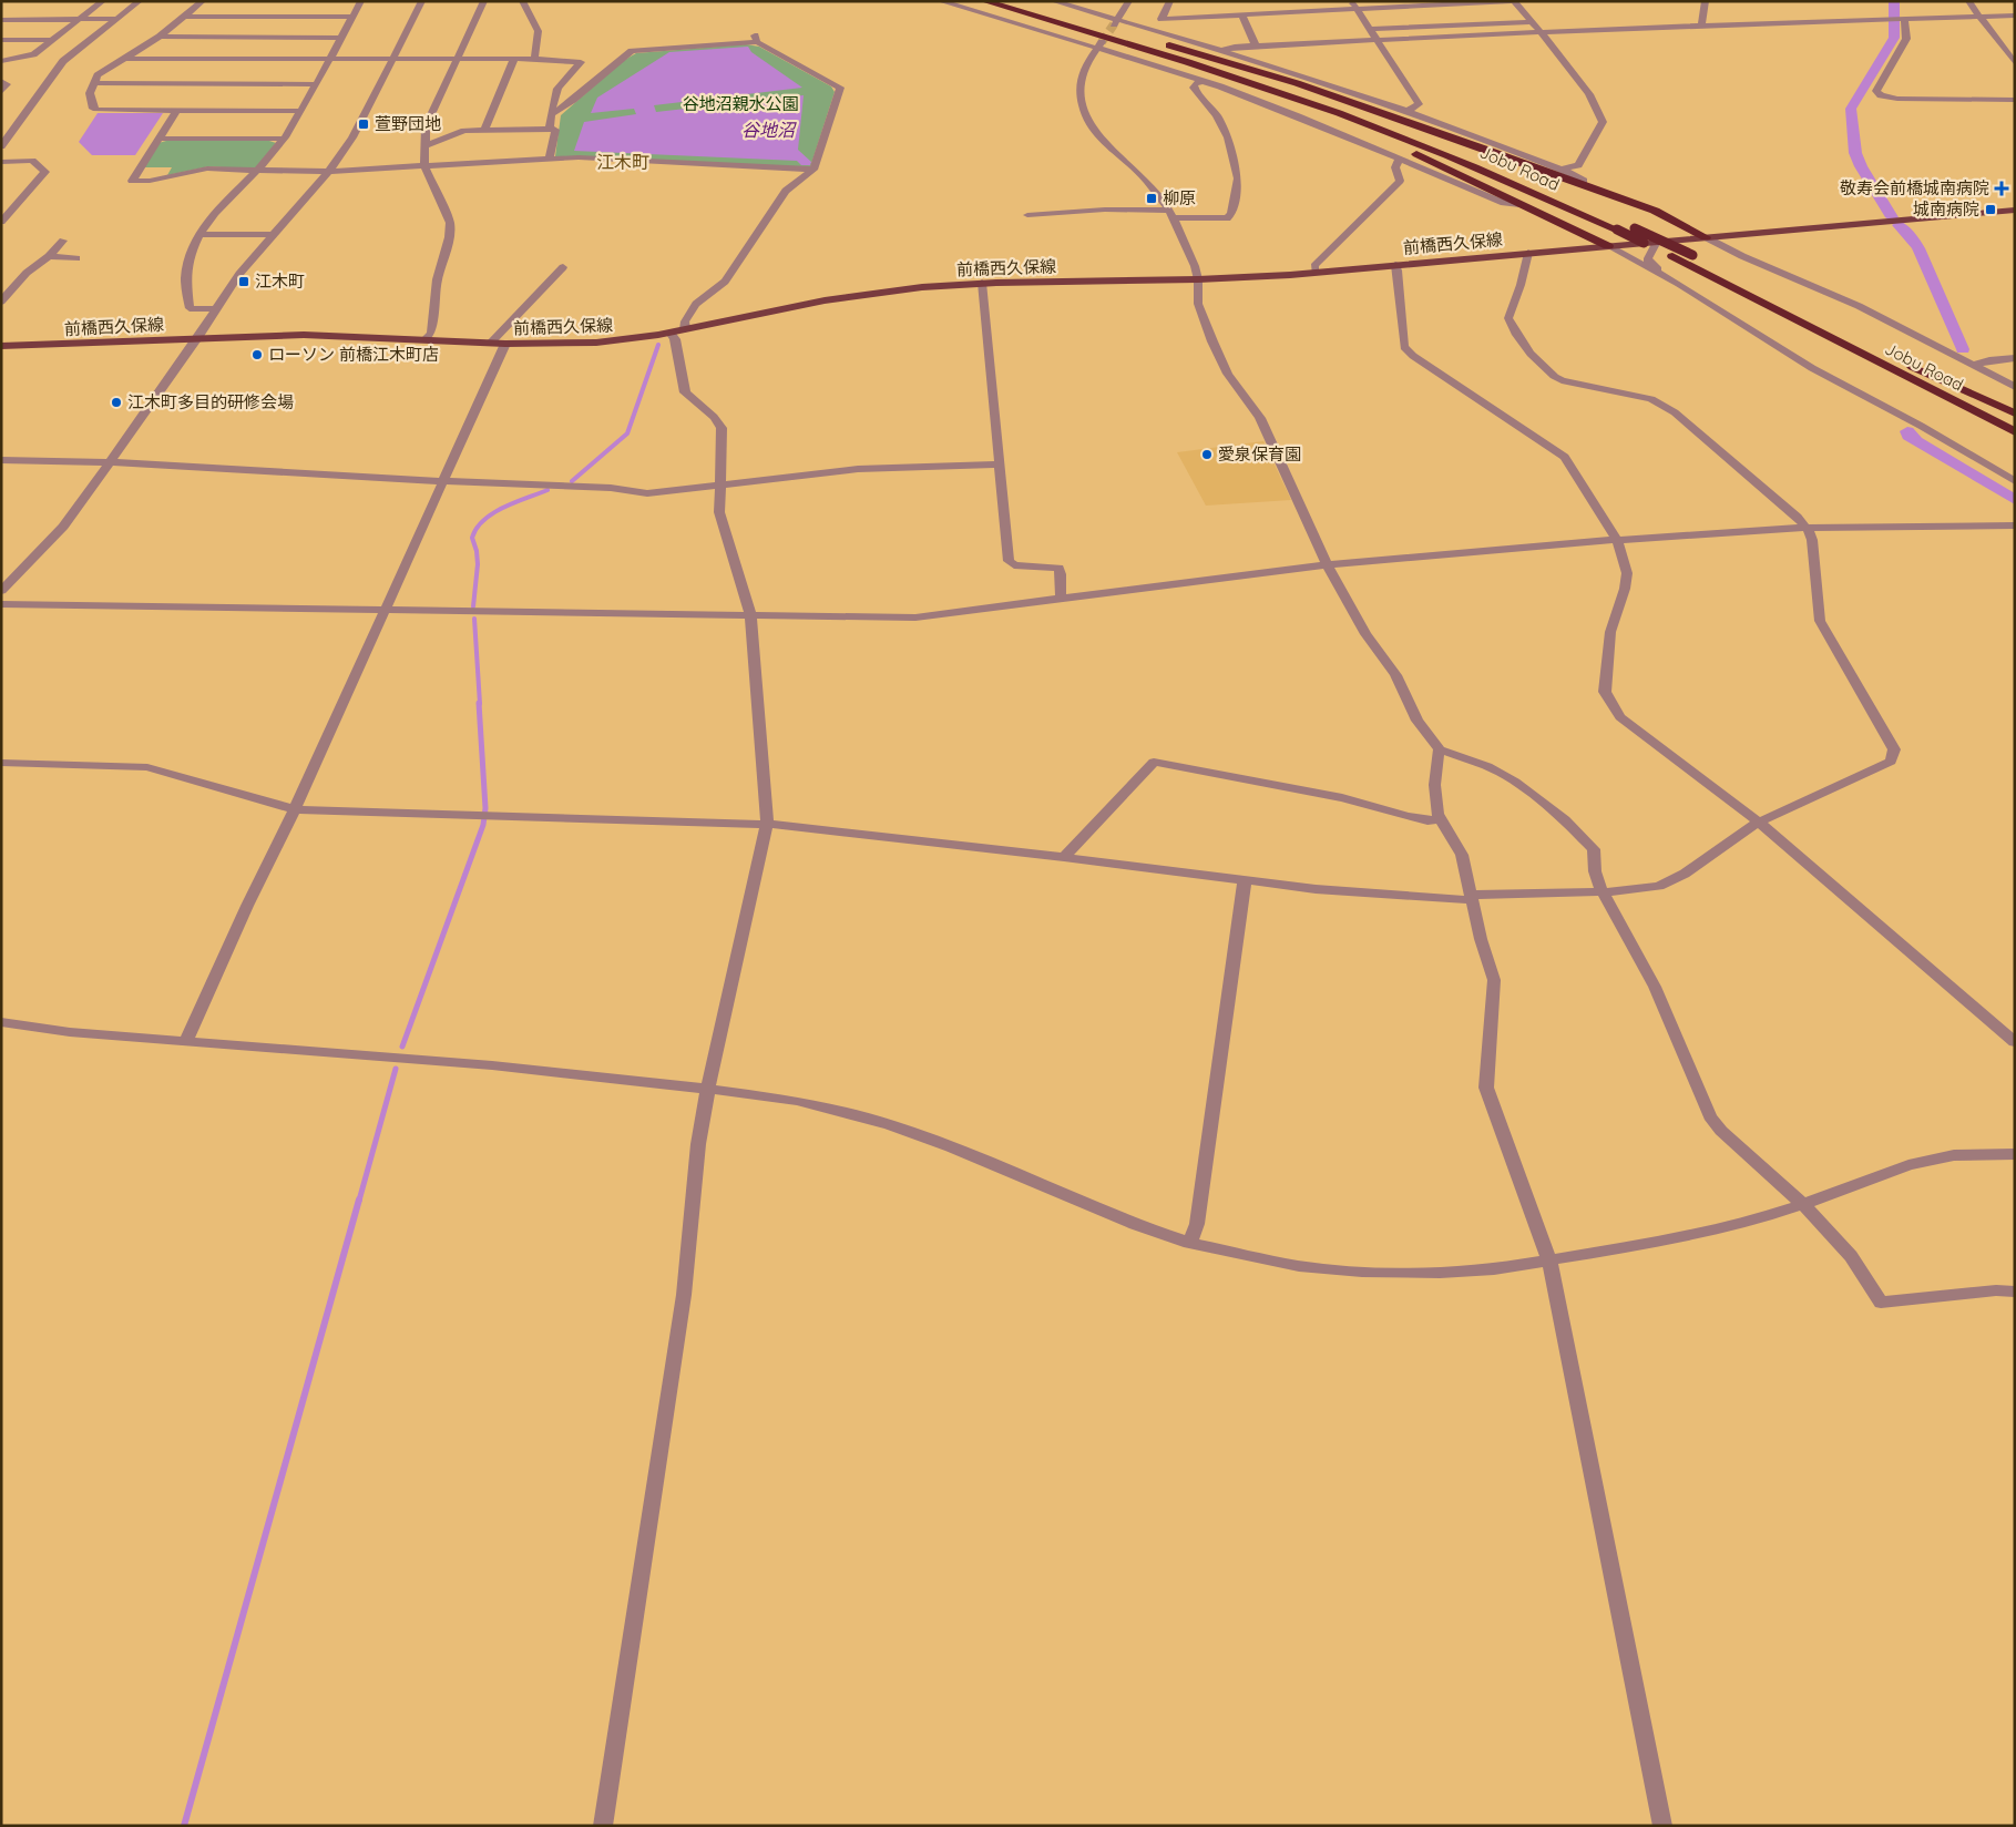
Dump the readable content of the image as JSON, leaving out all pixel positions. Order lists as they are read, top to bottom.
{
  "streets": {
    "highway": ["Jobu Road"],
    "main road": ["前橋西久保線"]
  },
  "districts": ["江木町"],
  "water": ["谷地沼"],
  "parks": ["谷地沼親水公園"],
  "places": {
    "transit": [
      "萱野団地",
      "柳原",
      "城南病院",
      "江木町"
    ],
    "health": ["敬寿会前橋城南病院"],
    "other": ["ローソン 前橋江木町店", "江木町多目的研修会場", "愛泉保育園"]
  }
}
